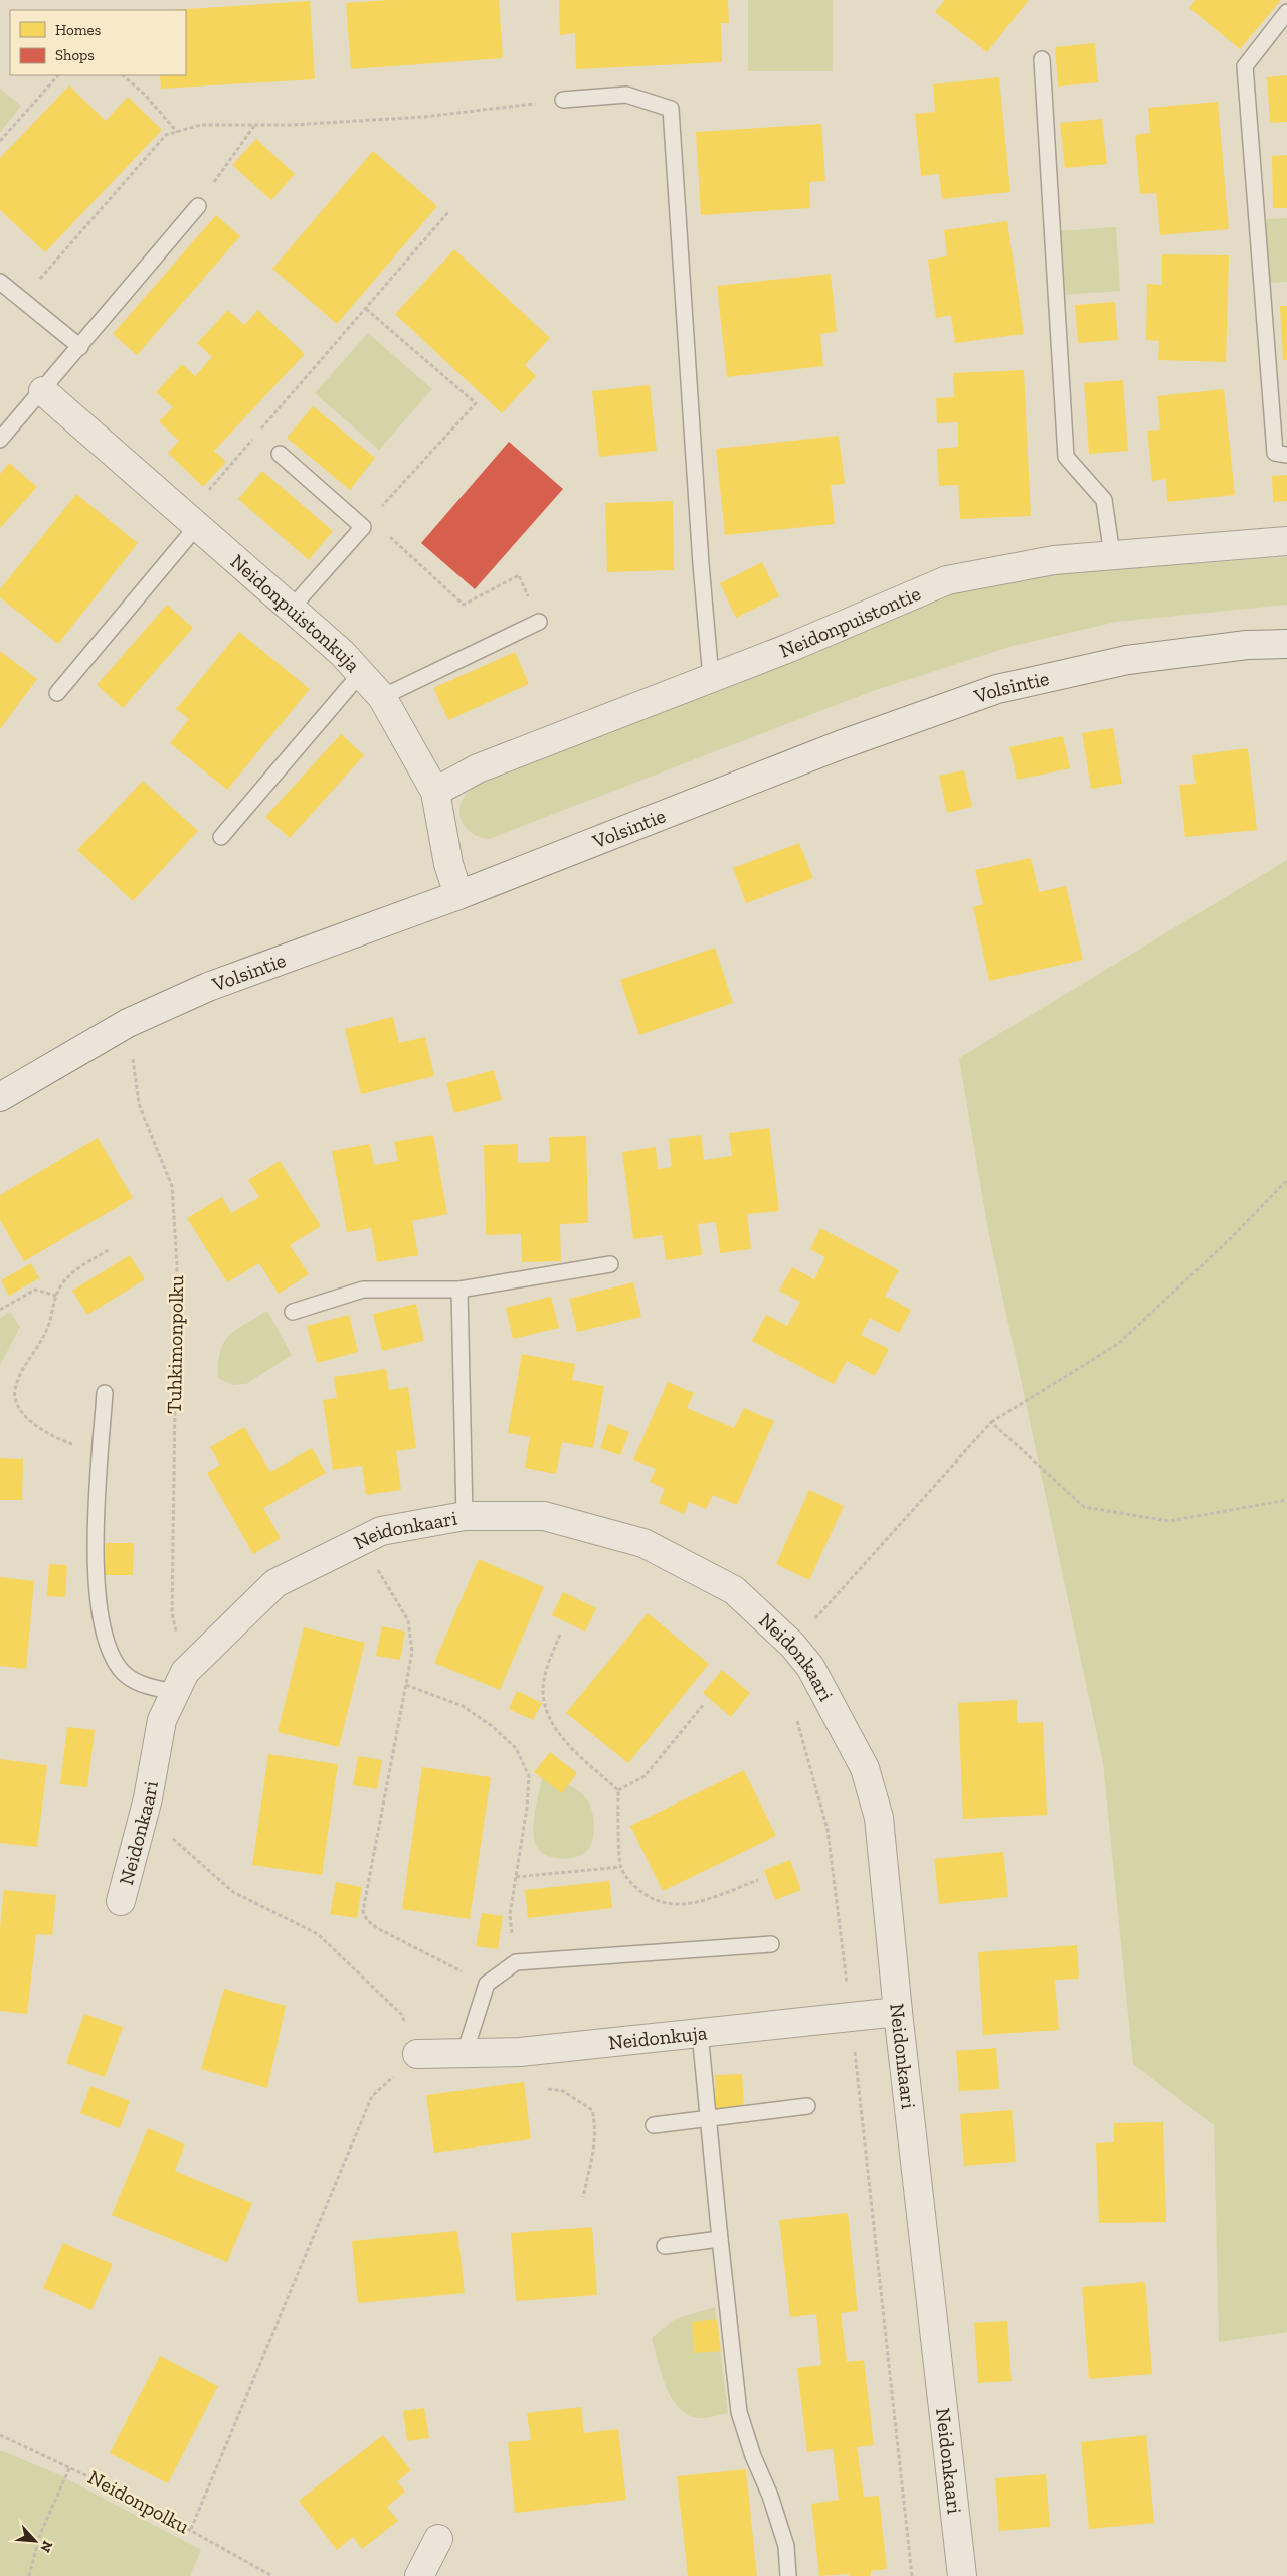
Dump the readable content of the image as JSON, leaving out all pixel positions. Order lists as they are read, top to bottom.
{
  "streets": {
    "street": [
      "Neidonpuistonkuja",
      "Neidonpuistontie",
      "Volsintie",
      "Neidonkaari",
      "Neidonkuja"
    ],
    "path": ["Tuhkimonpolku", "Neidonpolku"]
  },
  "crossings": [
    ["Neidonpuistonkuja", "Neidonpuistontie"],
    ["Neidonpuistonkuja", "Volsintie"],
    ["Volsintie", "Tuhkimonpolku"],
    ["Tuhkimonpolku", "Neidonkaari"],
    ["Neidonkaari", "Neidonkuja"]
  ],
  "legend": ["Homes", "Shops"],
  "north": "bottom right"
}
